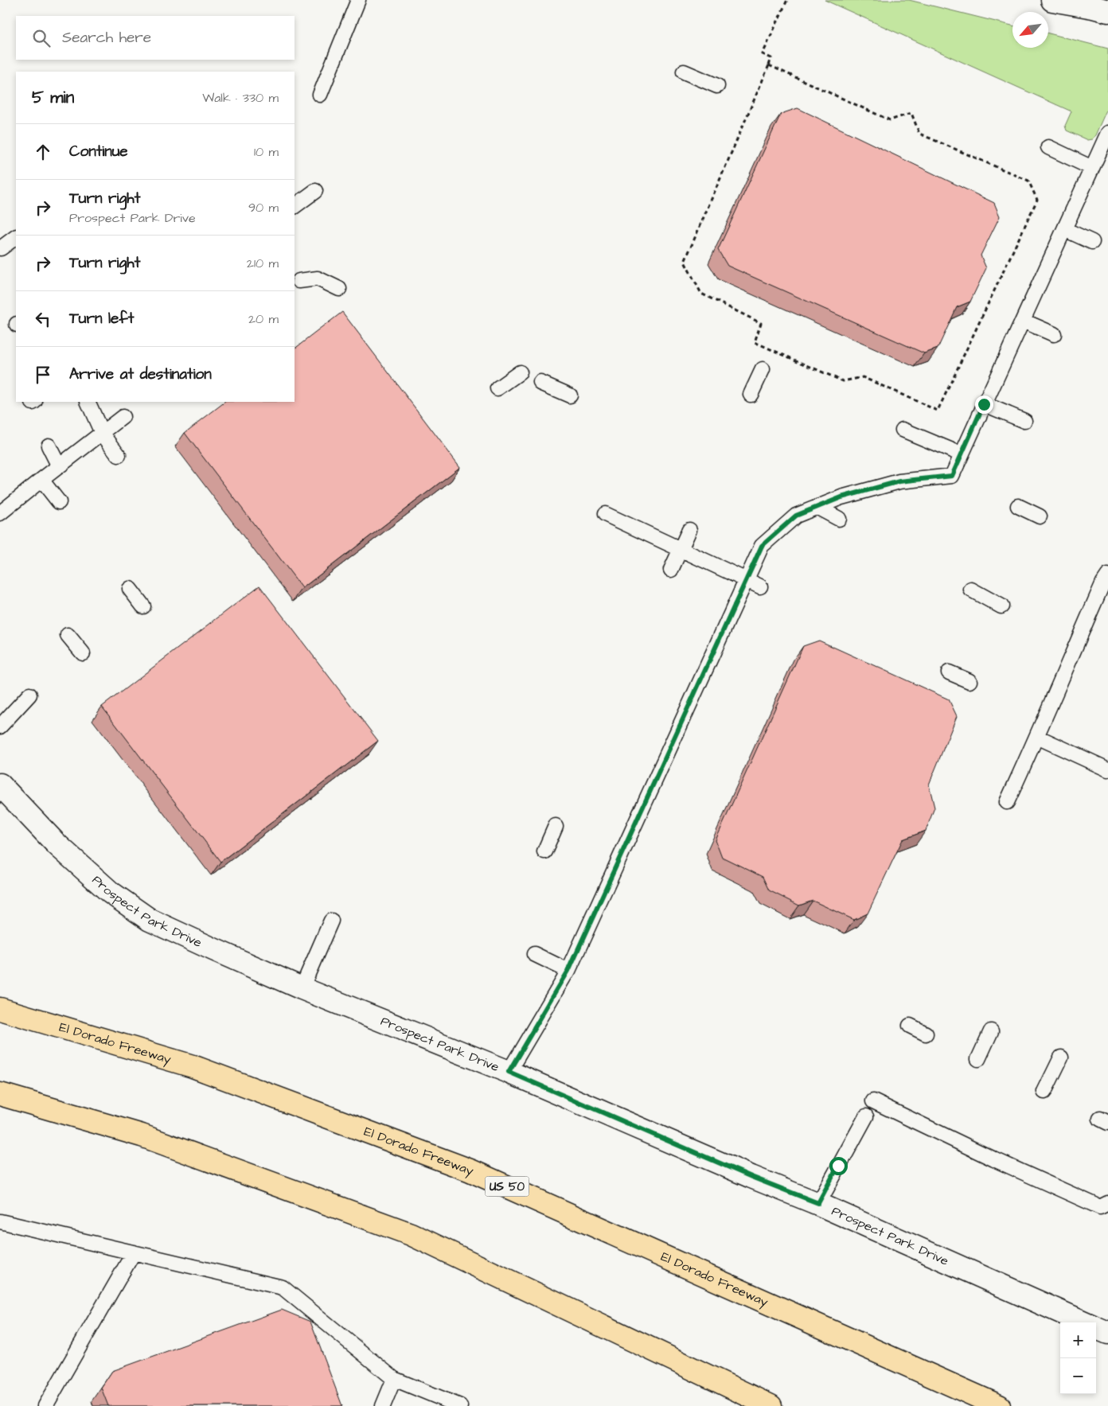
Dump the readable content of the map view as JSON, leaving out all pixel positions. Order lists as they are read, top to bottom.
{
  "streets": {
    "highway": ["El Dorado Freeway", "US 50"],
    "street": ["Prospect Park Drive"]
  },
  "north": "bottom left",
  "page": {
    "search": "Search here",
    "heading": ["5 min", "Walk · 330 m"],
    "list": [
      ["Continue", "10 m"],
      ["Turn right", "Prospect Park Drive", "90 m"],
      ["Turn right", "210 m"],
      ["Turn left", "20 m"],
      "Arrive at destination"
    ],
    "map_buttons": ["+", "−"]
  }
}
